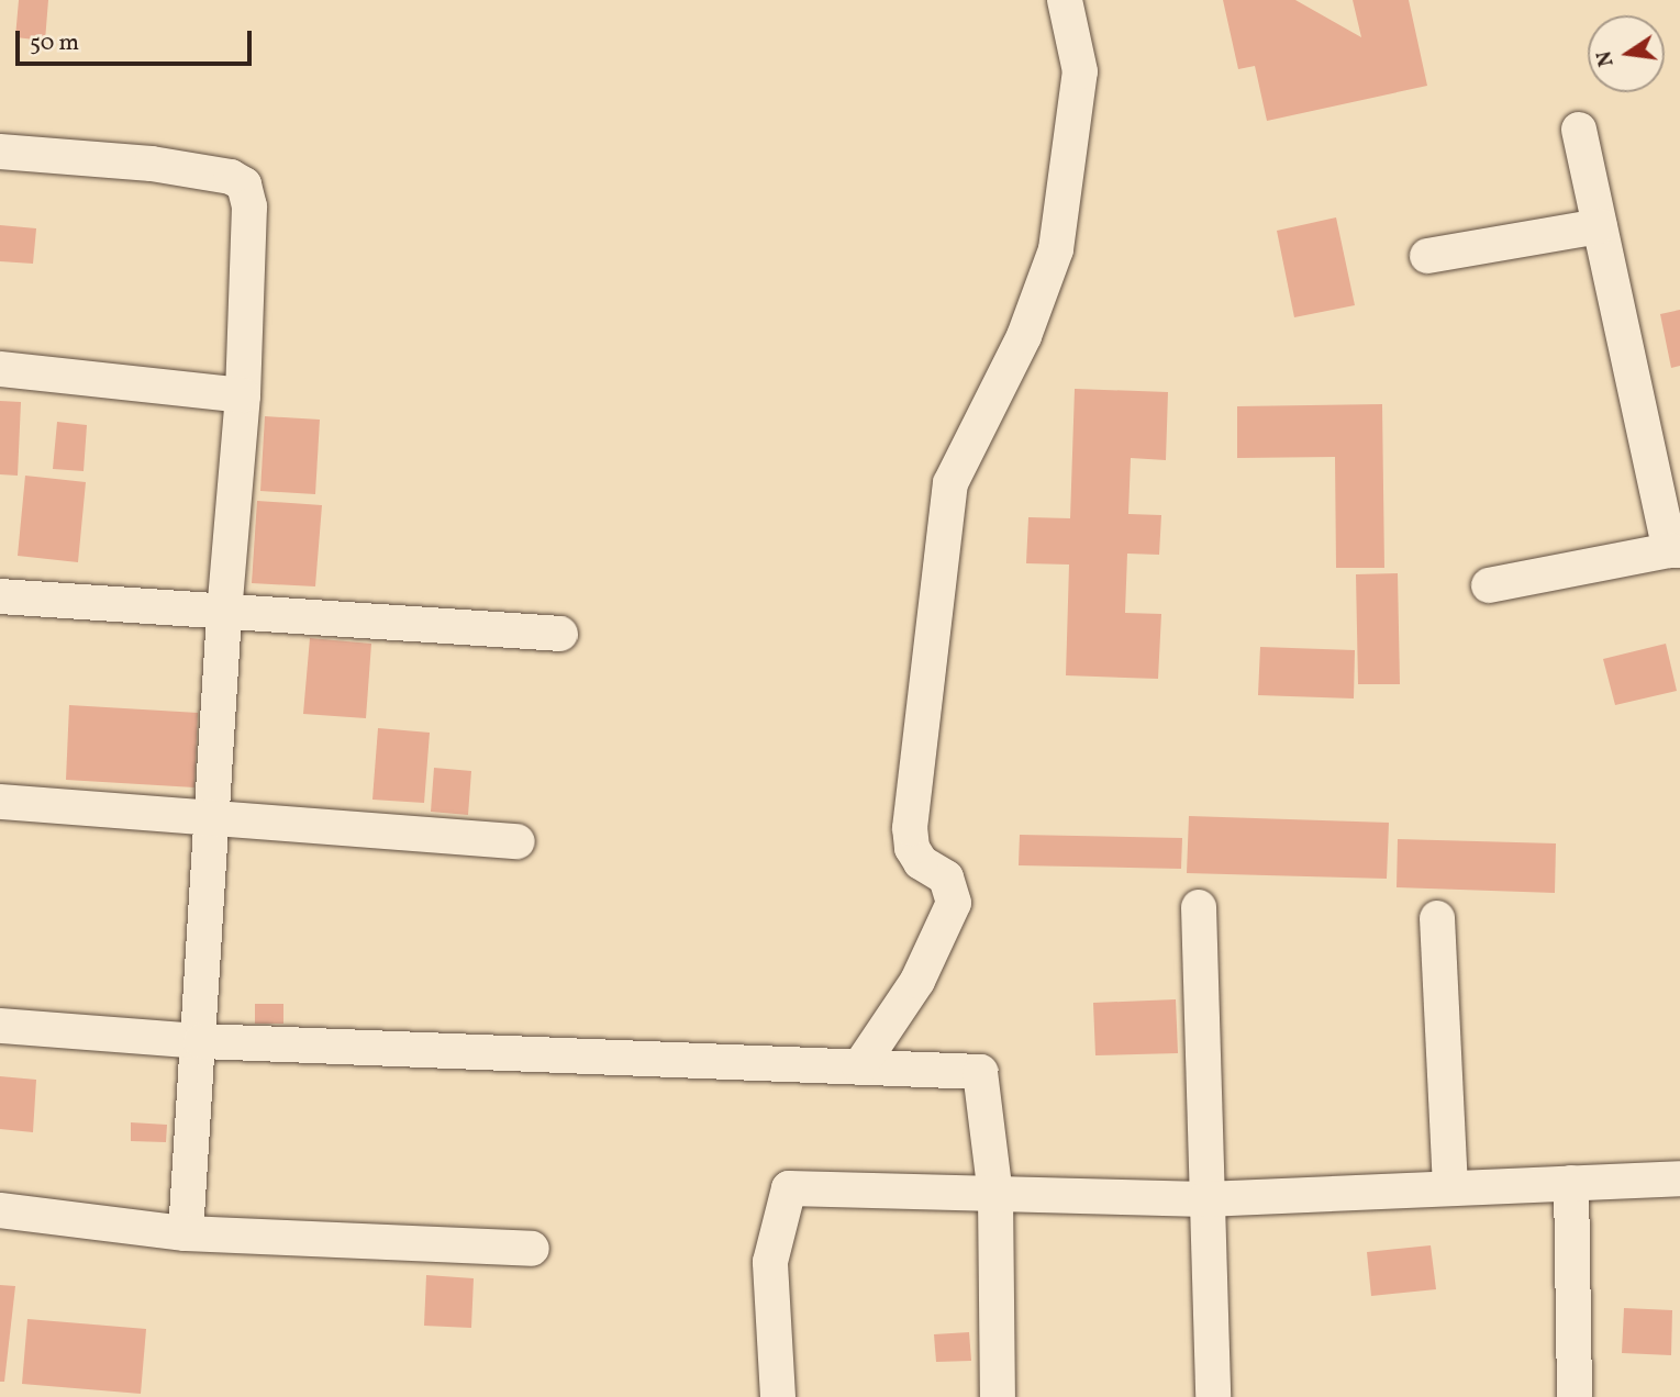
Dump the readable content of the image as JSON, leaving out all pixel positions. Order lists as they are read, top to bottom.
{
  "scale_bar": "50 m",
  "north": "left"
}
